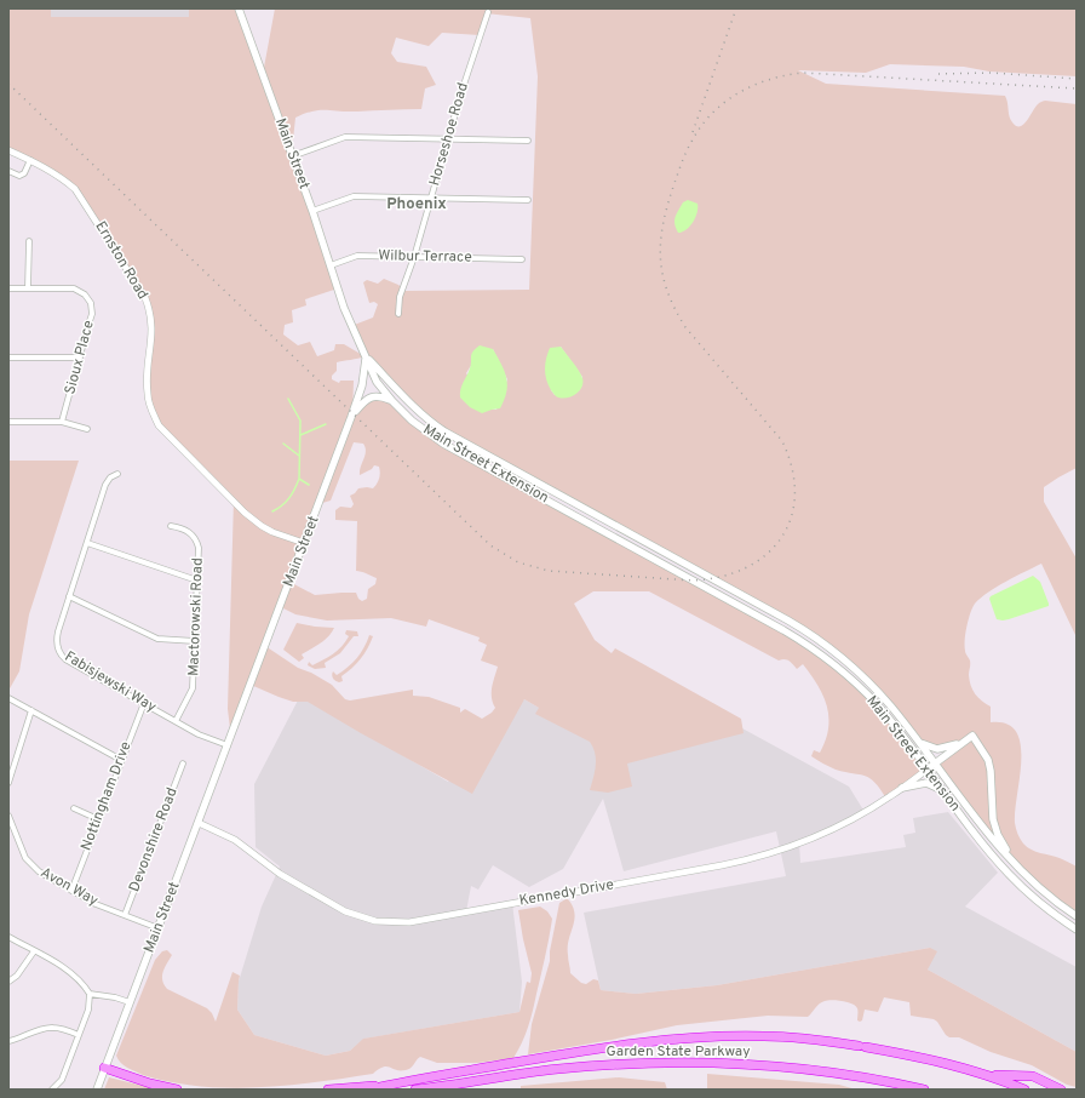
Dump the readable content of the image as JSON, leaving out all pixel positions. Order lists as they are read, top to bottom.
{
  "streets": {
    "highway": ["Garden State Parkway"],
    "main road": ["Main Street", "Main Street Extension"],
    "street": [
      "Horseshoe Road",
      "Wilbur Terrace",
      "Ernston Road",
      "Sioux Place",
      "Mactorowski Road",
      "Fabisjewski Way",
      "Nottingham Drive",
      "Devonshire Road",
      "Avon Way",
      "Kennedy Drive"
    ]
  },
  "crossings": [
    ["Horseshoe Road", "Wilbur Terrace"],
    ["Main Street", "Wilbur Terrace"],
    ["Main Street", "Ernston Road"],
    ["Main Street", "Main Street Extension"],
    ["Main Street", "Fabisjewski Way"],
    ["Main Street", "Avon Way"],
    ["Main Street", "Kennedy Drive"],
    ["Main Street Extension", "Kennedy Drive"],
    ["Mactorowski Road", "Fabisjewski Way"],
    ["Fabisjewski Way", "Nottingham Drive"],
    ["Nottingham Drive", "Avon Way"],
    ["Devonshire Road", "Avon Way"]
  ],
  "districts": ["Phoenix"]
}
